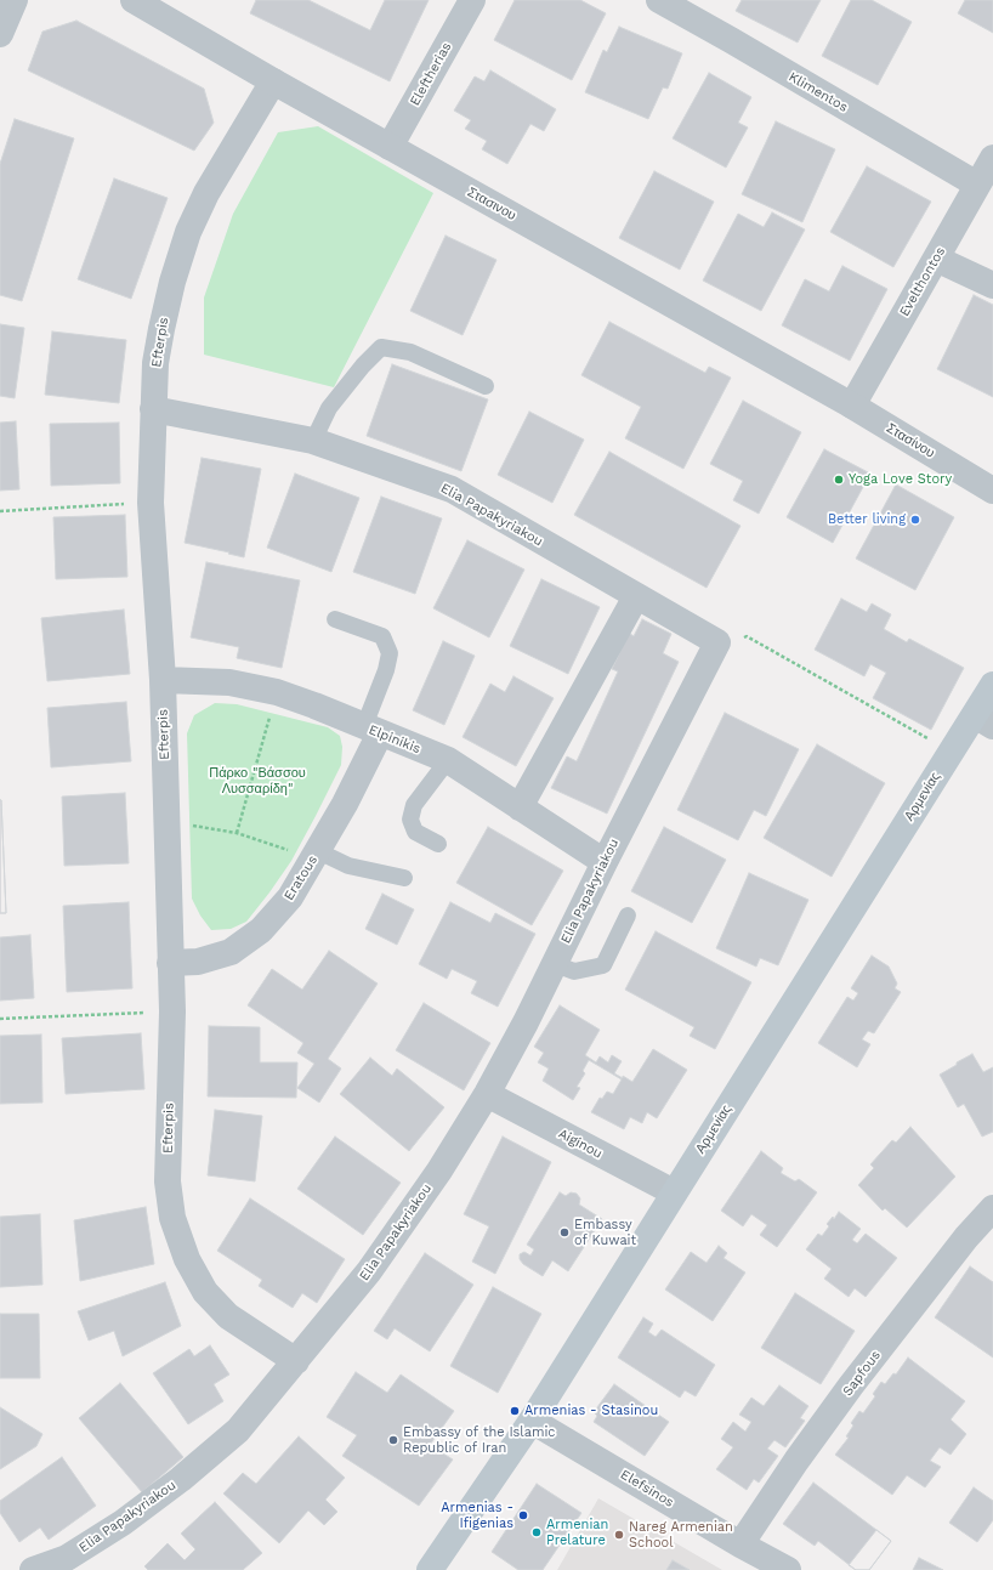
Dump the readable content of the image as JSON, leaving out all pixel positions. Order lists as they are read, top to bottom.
{
  "streets": {
    "main road": ["Αρμενίας"],
    "street": [
      "Eleftherias",
      "Klimentos",
      "Στασινου",
      "Evelthontos",
      "Efterpis",
      "Στασίνου",
      "Elia Papakyriakou",
      "Elpinikis",
      "Eratous",
      "Aiginou",
      "Sapfous",
      "Elefsinos"
    ]
  },
  "crossings": [
    ["Eleftherias", "Στασινου"],
    ["Klimentos", "Evelthontos"],
    ["Στασινου", "Evelthontos"],
    ["Στασινου", "Efterpis"],
    ["Στασινου", "Στασίνου"],
    ["Evelthontos", "Στασίνου"],
    ["Efterpis", "Elia Papakyriakou"],
    ["Efterpis", "Elpinikis"],
    ["Efterpis", "Eratous"],
    ["Elia Papakyriakou", "Elpinikis"],
    ["Elia Papakyriakou", "Aiginou"],
    ["Elpinikis", "Eratous"],
    ["Αρμενίας", "Aiginou"],
    ["Αρμενίας", "Elefsinos"],
    ["Sapfous", "Elefsinos"]
  ],
  "parks": ["Πάρκο \"Βάσσου Λυσσαρίδη\""],
  "places": [
    "Yoga Love Story",
    "Better living",
    "Embassy of Kuwait",
    "Armenias - Stasinou",
    "Embassy of the Islamic Republic of Iran",
    "Armenias - Ifigenias",
    "Armenian Prelature",
    "Nareg Armenian School"
  ]
}
